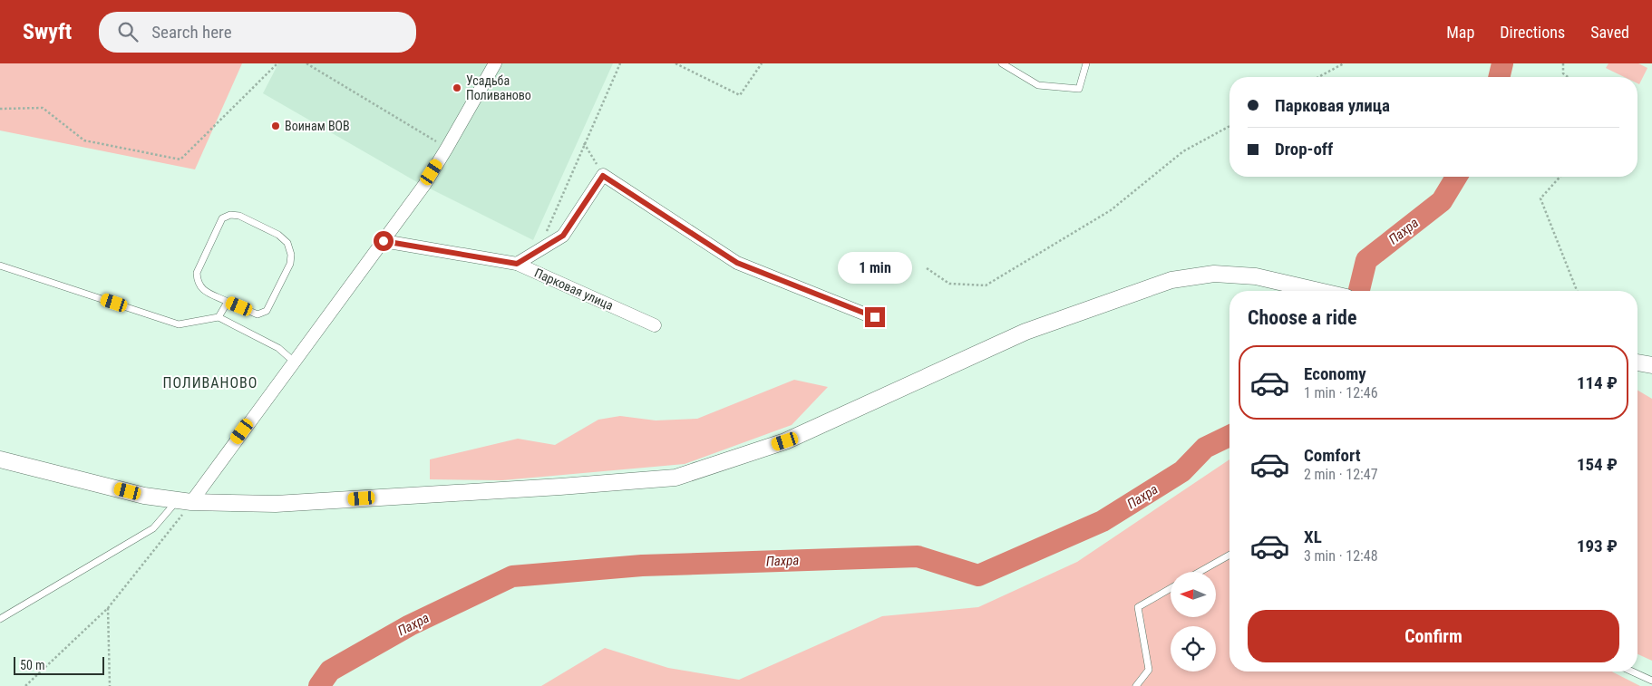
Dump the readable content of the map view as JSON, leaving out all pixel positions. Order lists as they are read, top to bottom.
{
  "streets": {
    "street": ["Парковая улица"]
  },
  "districts": ["ПОЛИВАНОВО"],
  "water": ["Пахра"],
  "places": ["Усадьба Поливаново", "Воинам ВОВ"],
  "scale_bar": "50 m",
  "north": "left",
  "page": {
    "header": "Swyft",
    "search": "Search here",
    "nav": ["Map", "Directions", "Saved"],
    "banner": ["Парковая улица", "Drop-off"],
    "bubble": "1 min",
    "heading": "Choose a ride",
    "list": [
      {
        "name": "Economy",
        "note": "1 min · 12:46",
        "value": "114 ₽"
      },
      {
        "name": "Comfort",
        "note": "2 min · 12:47",
        "value": "154 ₽"
      },
      {
        "name": "XL",
        "note": "3 min · 12:48",
        "value": "193 ₽"
      }
    ],
    "buttons": "Confirm",
    "scale": "50 m"
  }
}
